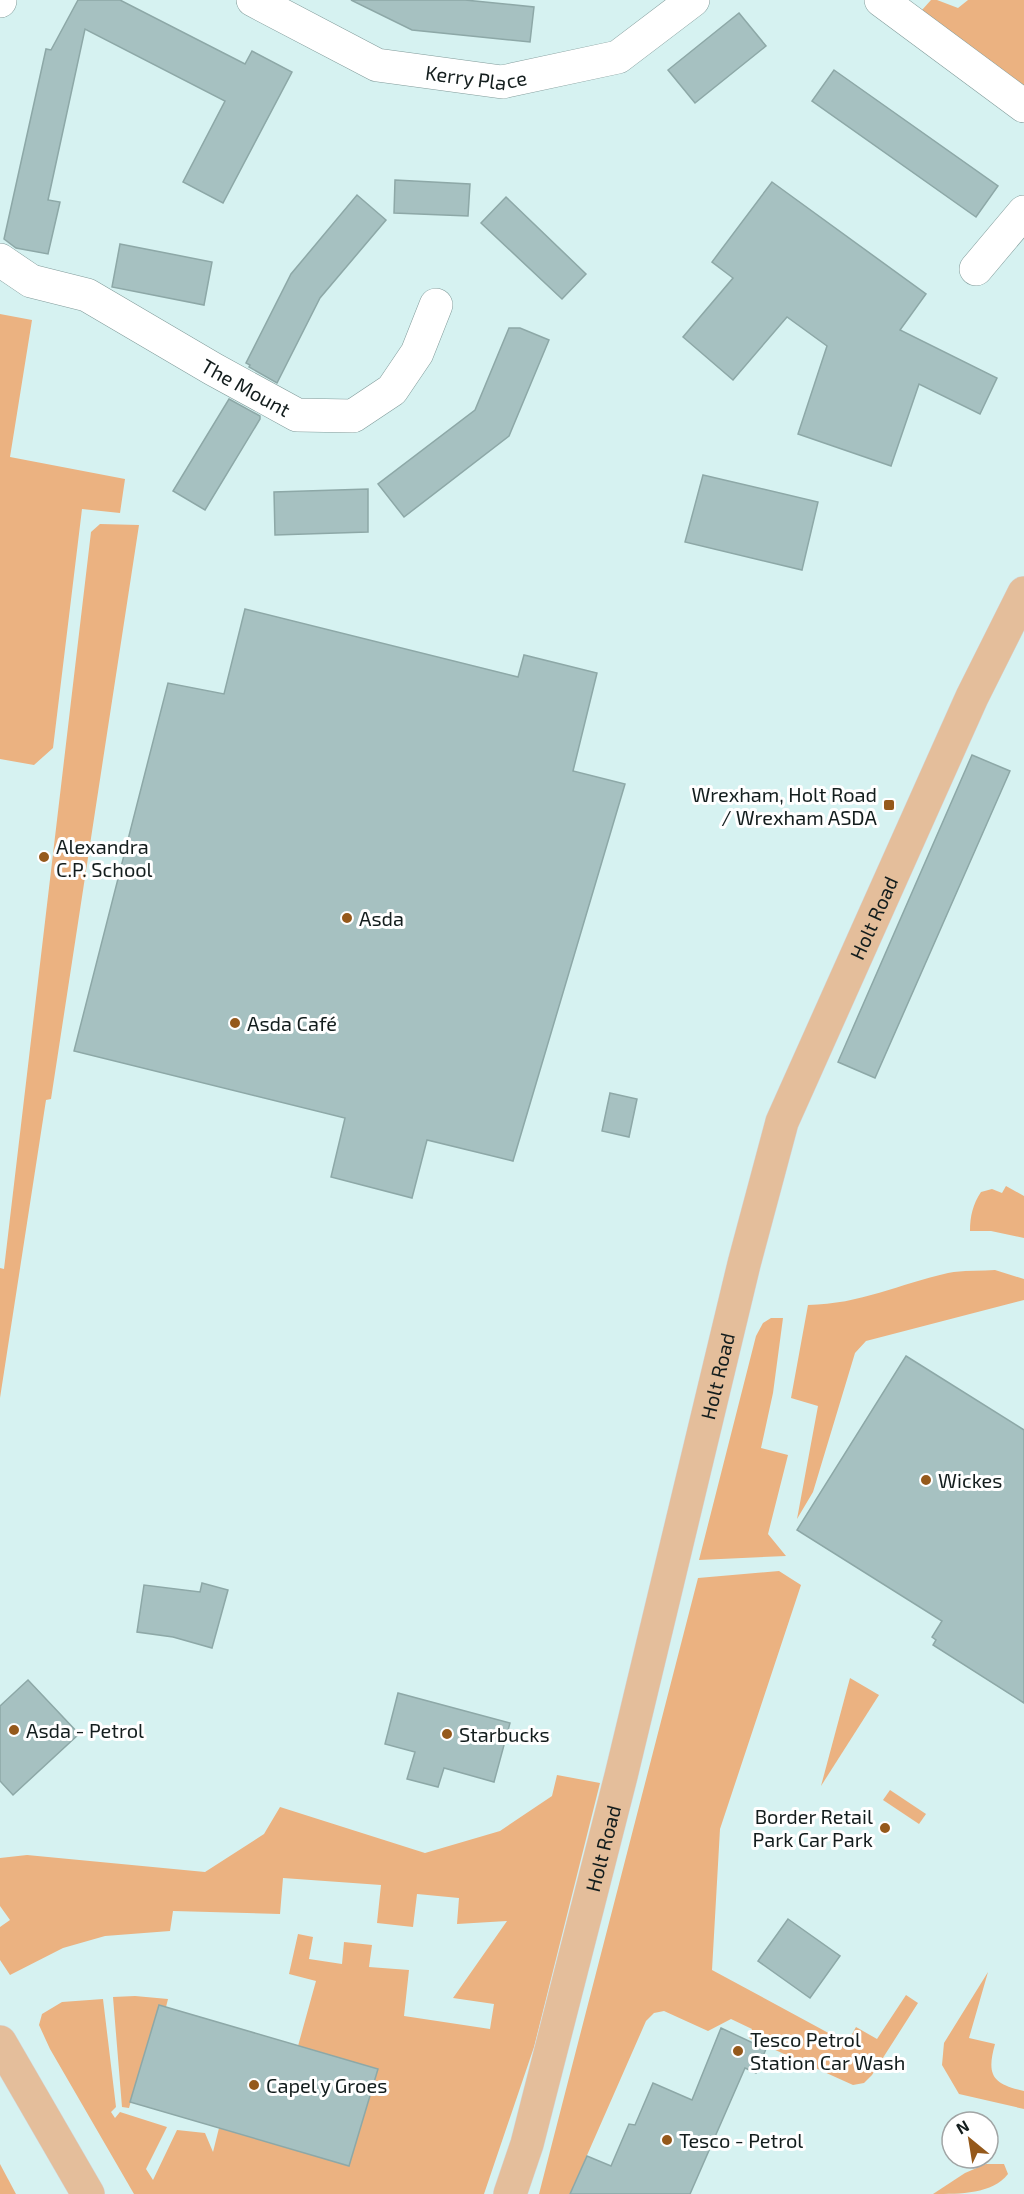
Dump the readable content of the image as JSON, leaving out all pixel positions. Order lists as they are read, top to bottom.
{
  "streets": {
    "main road": ["Holt Road"],
    "street": ["Kerry Place", "The Mount"]
  },
  "places": {
    "transit": ["Wrexham, Holt Road / Wrexham ASDA"],
    "other": [
      "Alexandra C.P. School",
      "Asda",
      "Asda Café",
      "Wickes",
      "Asda - Petrol",
      "Starbucks",
      "Border Retail Park Car Park",
      "Tesco Petrol Station Car Wash",
      "Capel y Groes",
      "Tesco - Petrol"
    ]
  },
  "north": "top left"
}
